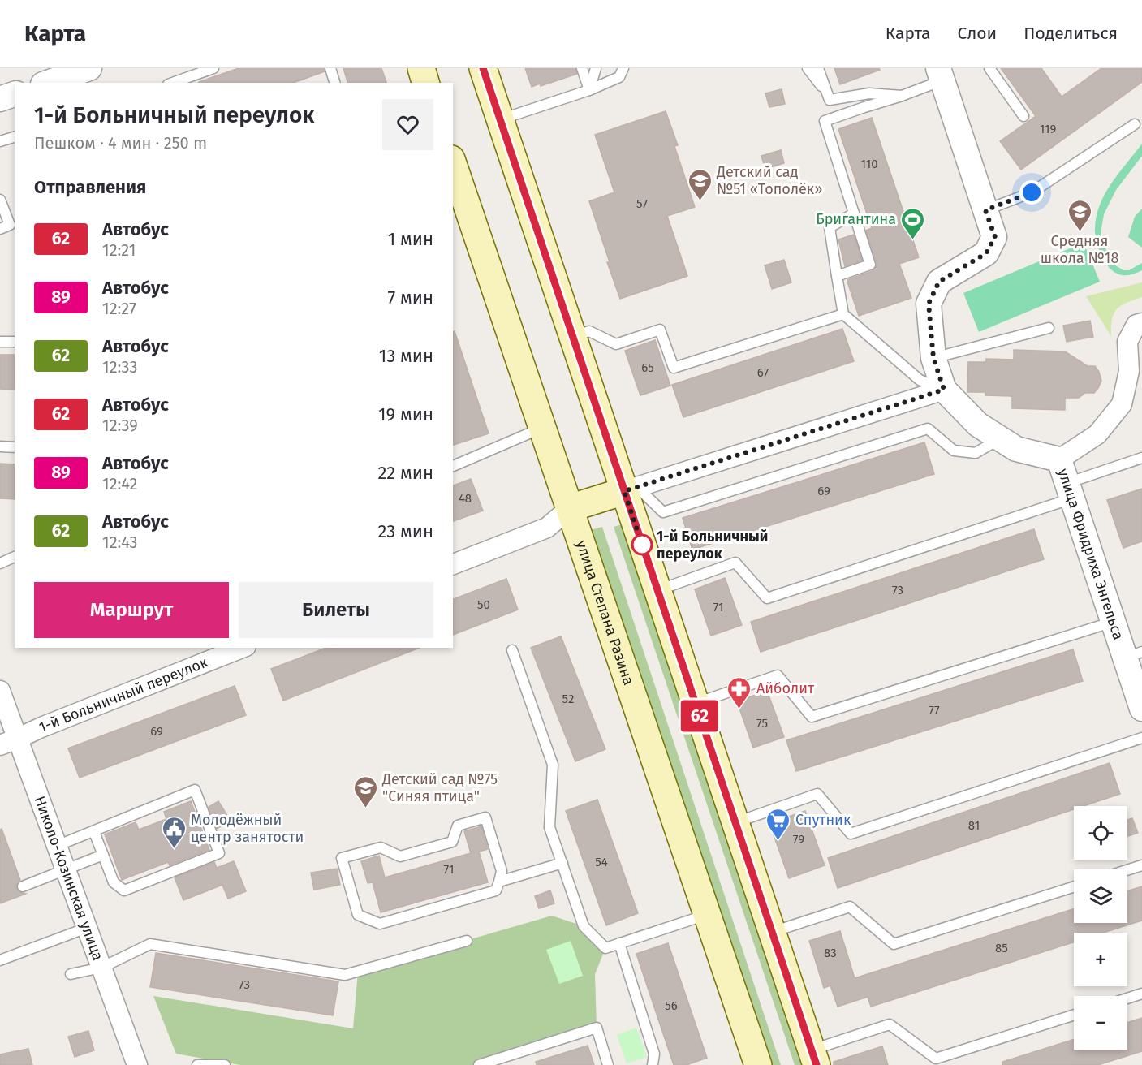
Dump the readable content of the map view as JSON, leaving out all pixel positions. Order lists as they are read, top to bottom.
{
  "streets": {
    "main road": ["улица Степана Разина"],
    "street": ["улица Фридриха Энгельса", "1-й Больничный переулок", "Николо-Козинская улица"]
  },
  "crossings": [
    ["1-й Больничный переулок", "Николо-Козинская улица"]
  ],
  "places": {
    "school or university": ["Детский сад №51 «Тополёк»", "Средняя школа №18", "Детский сад №75 \"Синяя птица\""],
    "sports": ["Бригантина"],
    "other": ["1-й Больничный переулок"],
    "pharmacy": ["Айболит"],
    "supermarket": ["Спутник"],
    "public building": ["Молодёжный центр занятости"]
  },
  "lines": ["bus line 62"],
  "house_numbers": [
    "119",
    "110",
    "57",
    "65",
    "67",
    "69",
    "48",
    "73",
    "50",
    "71",
    "52",
    "77",
    "75",
    "69",
    "81",
    "79",
    "54",
    "71",
    "85",
    "83",
    "73",
    "56"
  ],
  "page": {
    "header": "Карта",
    "nav": ["Карта", "Слои", "Поделиться"],
    "on_map": "62",
    "heading": [
      ["1-й Больничный переулок", "Пешком · 4 мин · 250 m"],
      "Отправления"
    ],
    "list": [
      {
        "mark": "62",
        "name": "Автобус",
        "note": "12:21",
        "value": "1 мин"
      },
      {
        "mark": "89",
        "name": "Автобус",
        "note": "12:27",
        "value": "7 мин"
      },
      {
        "mark": "62",
        "name": "Автобус",
        "note": "12:33",
        "value": "13 мин"
      },
      {
        "mark": "62",
        "name": "Автобус",
        "note": "12:39",
        "value": "19 мин"
      },
      {
        "mark": "89",
        "name": "Автобус",
        "note": "12:42",
        "value": "22 мин"
      },
      {
        "mark": "62",
        "name": "Автобус",
        "note": "12:43",
        "value": "23 мин"
      }
    ],
    "buttons": ["Маршрут", "Билеты"],
    "map_buttons": ["+", "−"]
  }
}
